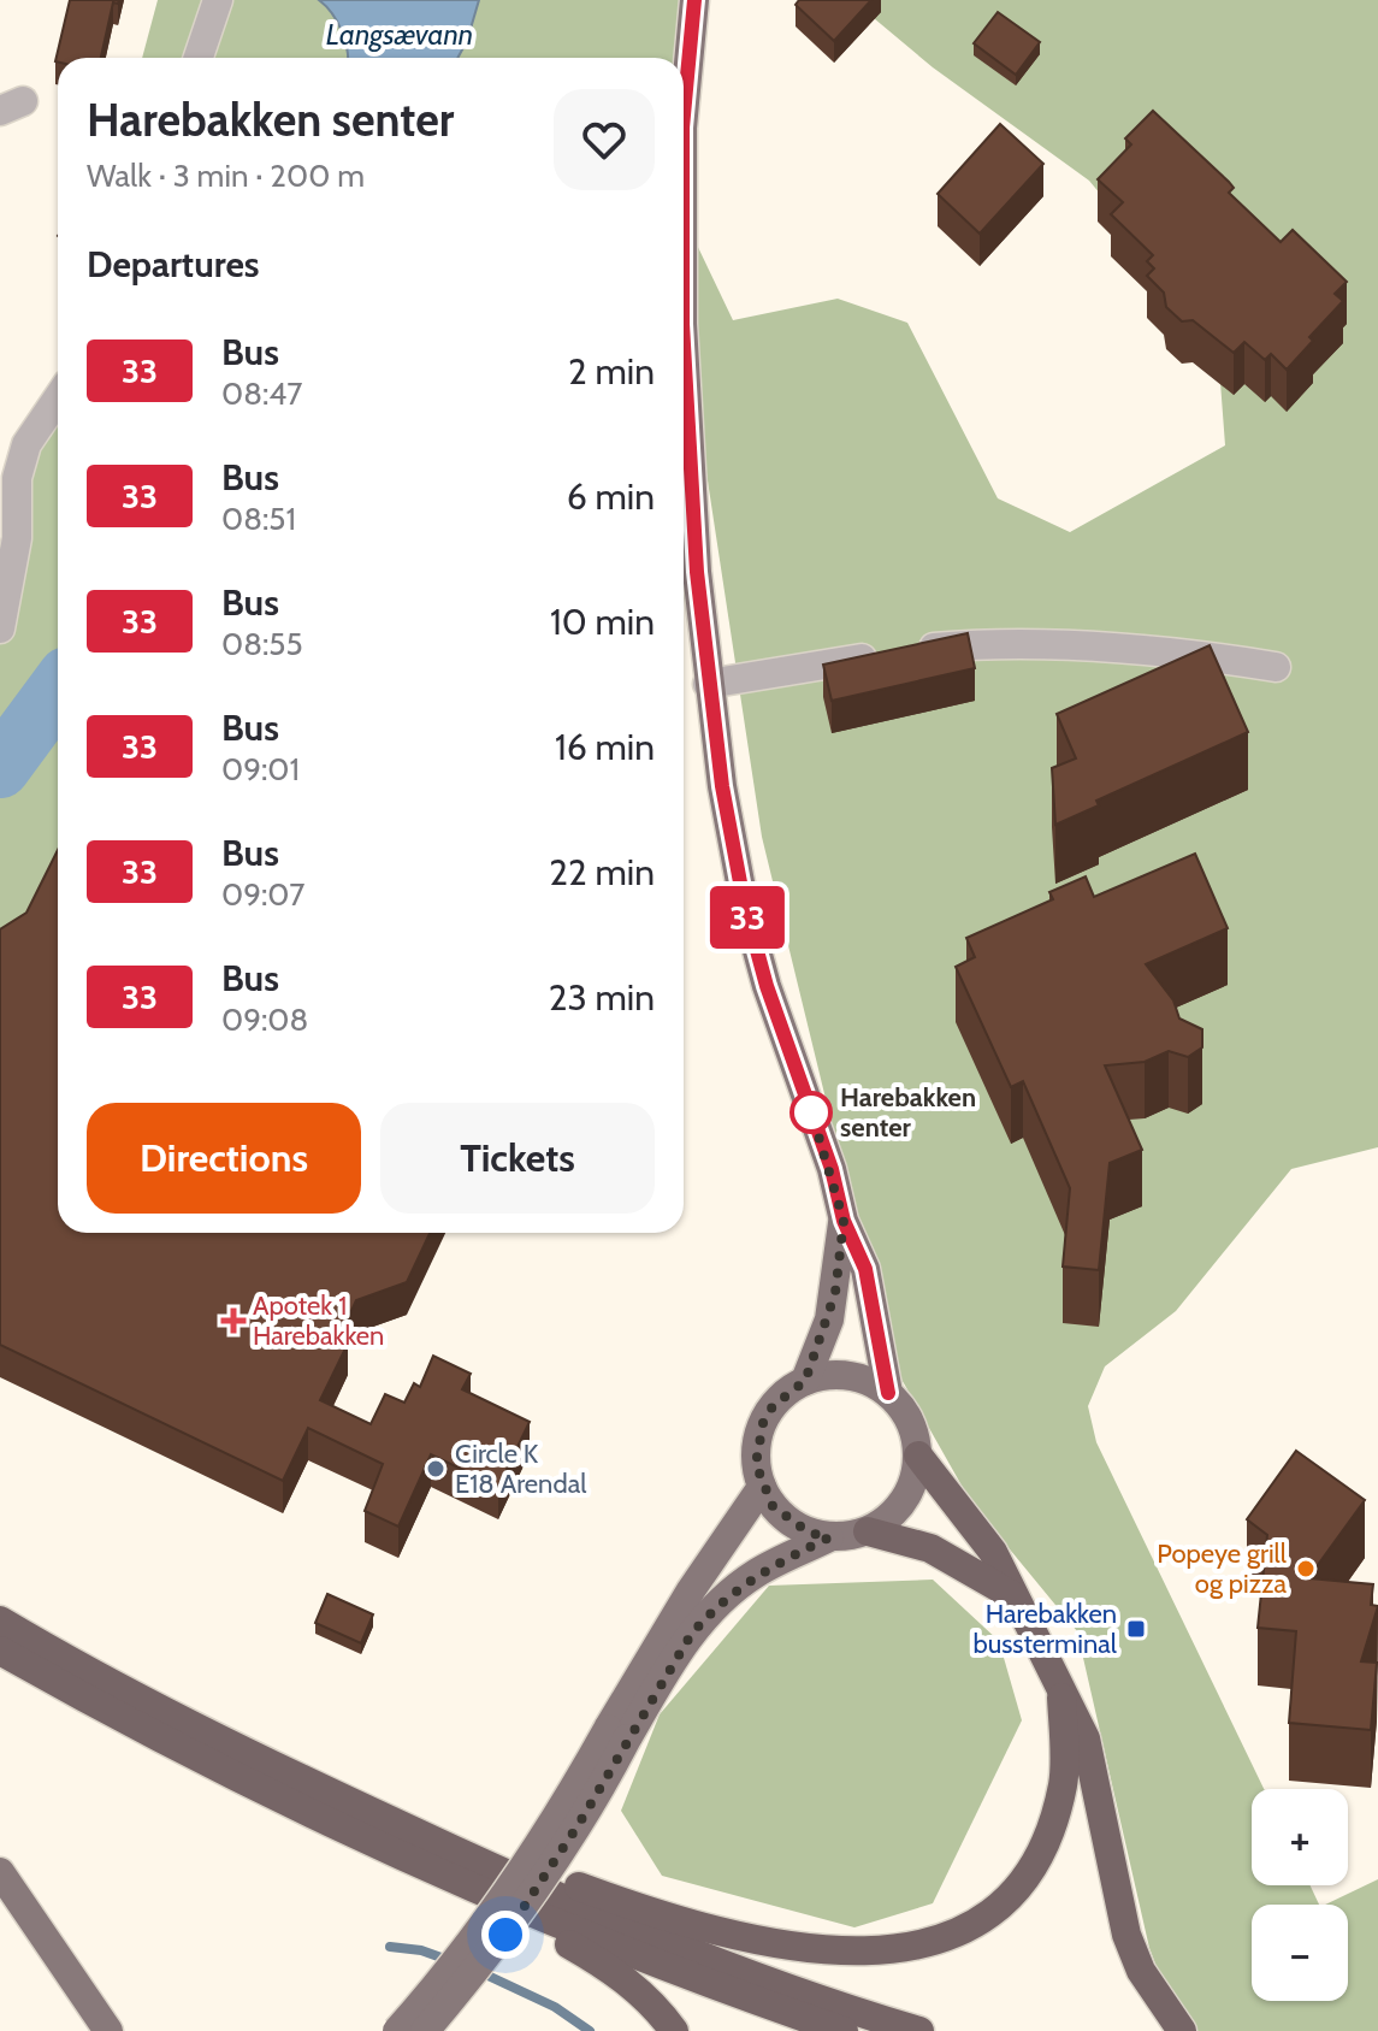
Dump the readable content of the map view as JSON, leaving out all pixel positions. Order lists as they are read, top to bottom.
{
  "water": ["Langsævann"],
  "places": {
    "other": ["Harebakken senter", "Circle K E18 Arendal", "Popeye grill og pizza"],
    "health": ["Apotek 1 Harebakken"],
    "transit": ["Harebakken bussterminal"]
  },
  "lines": ["bus line 33"],
  "page": {
    "on_map": "33",
    "heading": [
      ["Harebakken senter", "Walk · 3 min · 200 m"],
      "Departures"
    ],
    "list": [
      {
        "mark": "33",
        "name": "Bus",
        "note": "08:47",
        "value": "2 min"
      },
      {
        "mark": "33",
        "name": "Bus",
        "note": "08:51",
        "value": "6 min"
      },
      {
        "mark": "33",
        "name": "Bus",
        "note": "08:55",
        "value": "10 min"
      },
      {
        "mark": "33",
        "name": "Bus",
        "note": "09:01",
        "value": "16 min"
      },
      {
        "mark": "33",
        "name": "Bus",
        "note": "09:07",
        "value": "22 min"
      },
      {
        "mark": "33",
        "name": "Bus",
        "note": "09:08",
        "value": "23 min"
      }
    ],
    "buttons": ["Directions", "Tickets"],
    "map_buttons": ["+", "−"]
  }
}
